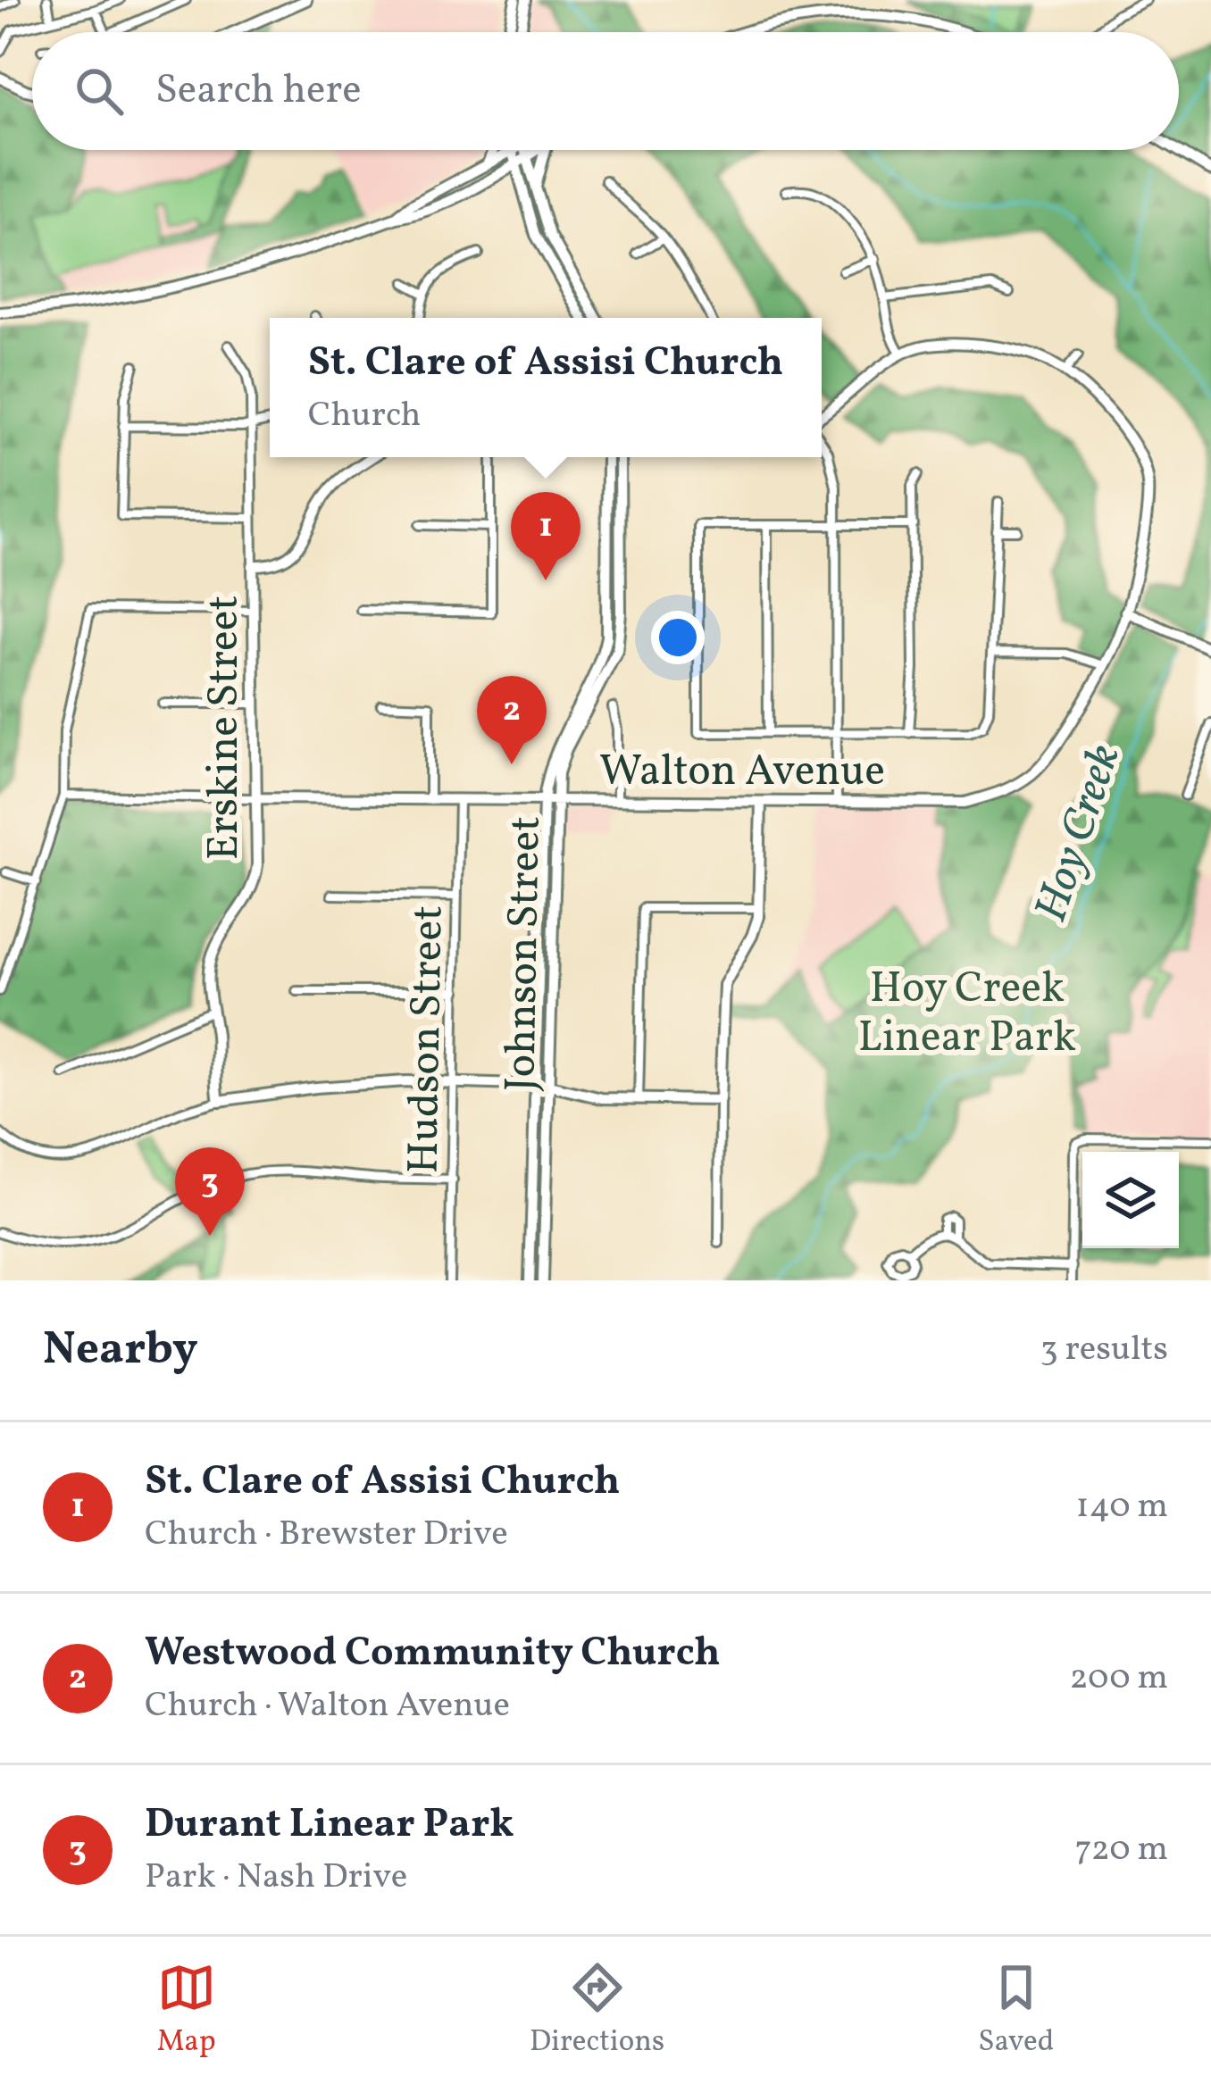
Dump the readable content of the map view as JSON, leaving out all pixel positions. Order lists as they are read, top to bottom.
{
  "streets": {
    "main road": ["Erskine Street", "Walton Avenue", "Johnson Street"],
    "street": ["Hudson Street"]
  },
  "crossings": [
    ["Erskine Street", "Walton Avenue"],
    ["Walton Avenue", "Johnson Street"],
    ["Walton Avenue", "Hudson Street"]
  ],
  "water": ["Hoy Creek"],
  "parks": ["Hoy Creek Linear Park"],
  "page": {
    "search": "Search here",
    "popup": ["St. Clare of Assisi Church", "Church"],
    "pins": ["1", "2", "3"],
    "heading": ["Nearby", "3 results"],
    "list": [
      {
        "mark": "1",
        "name": "St. Clare of Assisi Church",
        "note": "Church · Brewster Drive",
        "value": "140 m"
      },
      {
        "mark": "2",
        "name": "Westwood Community Church",
        "note": "Church · Walton Avenue",
        "value": "200 m"
      },
      {
        "mark": "3",
        "name": "Durant Linear Park",
        "note": "Park · Nash Drive",
        "value": "720 m"
      }
    ],
    "nav": ["Map", "Directions", "Saved"]
  }
}
